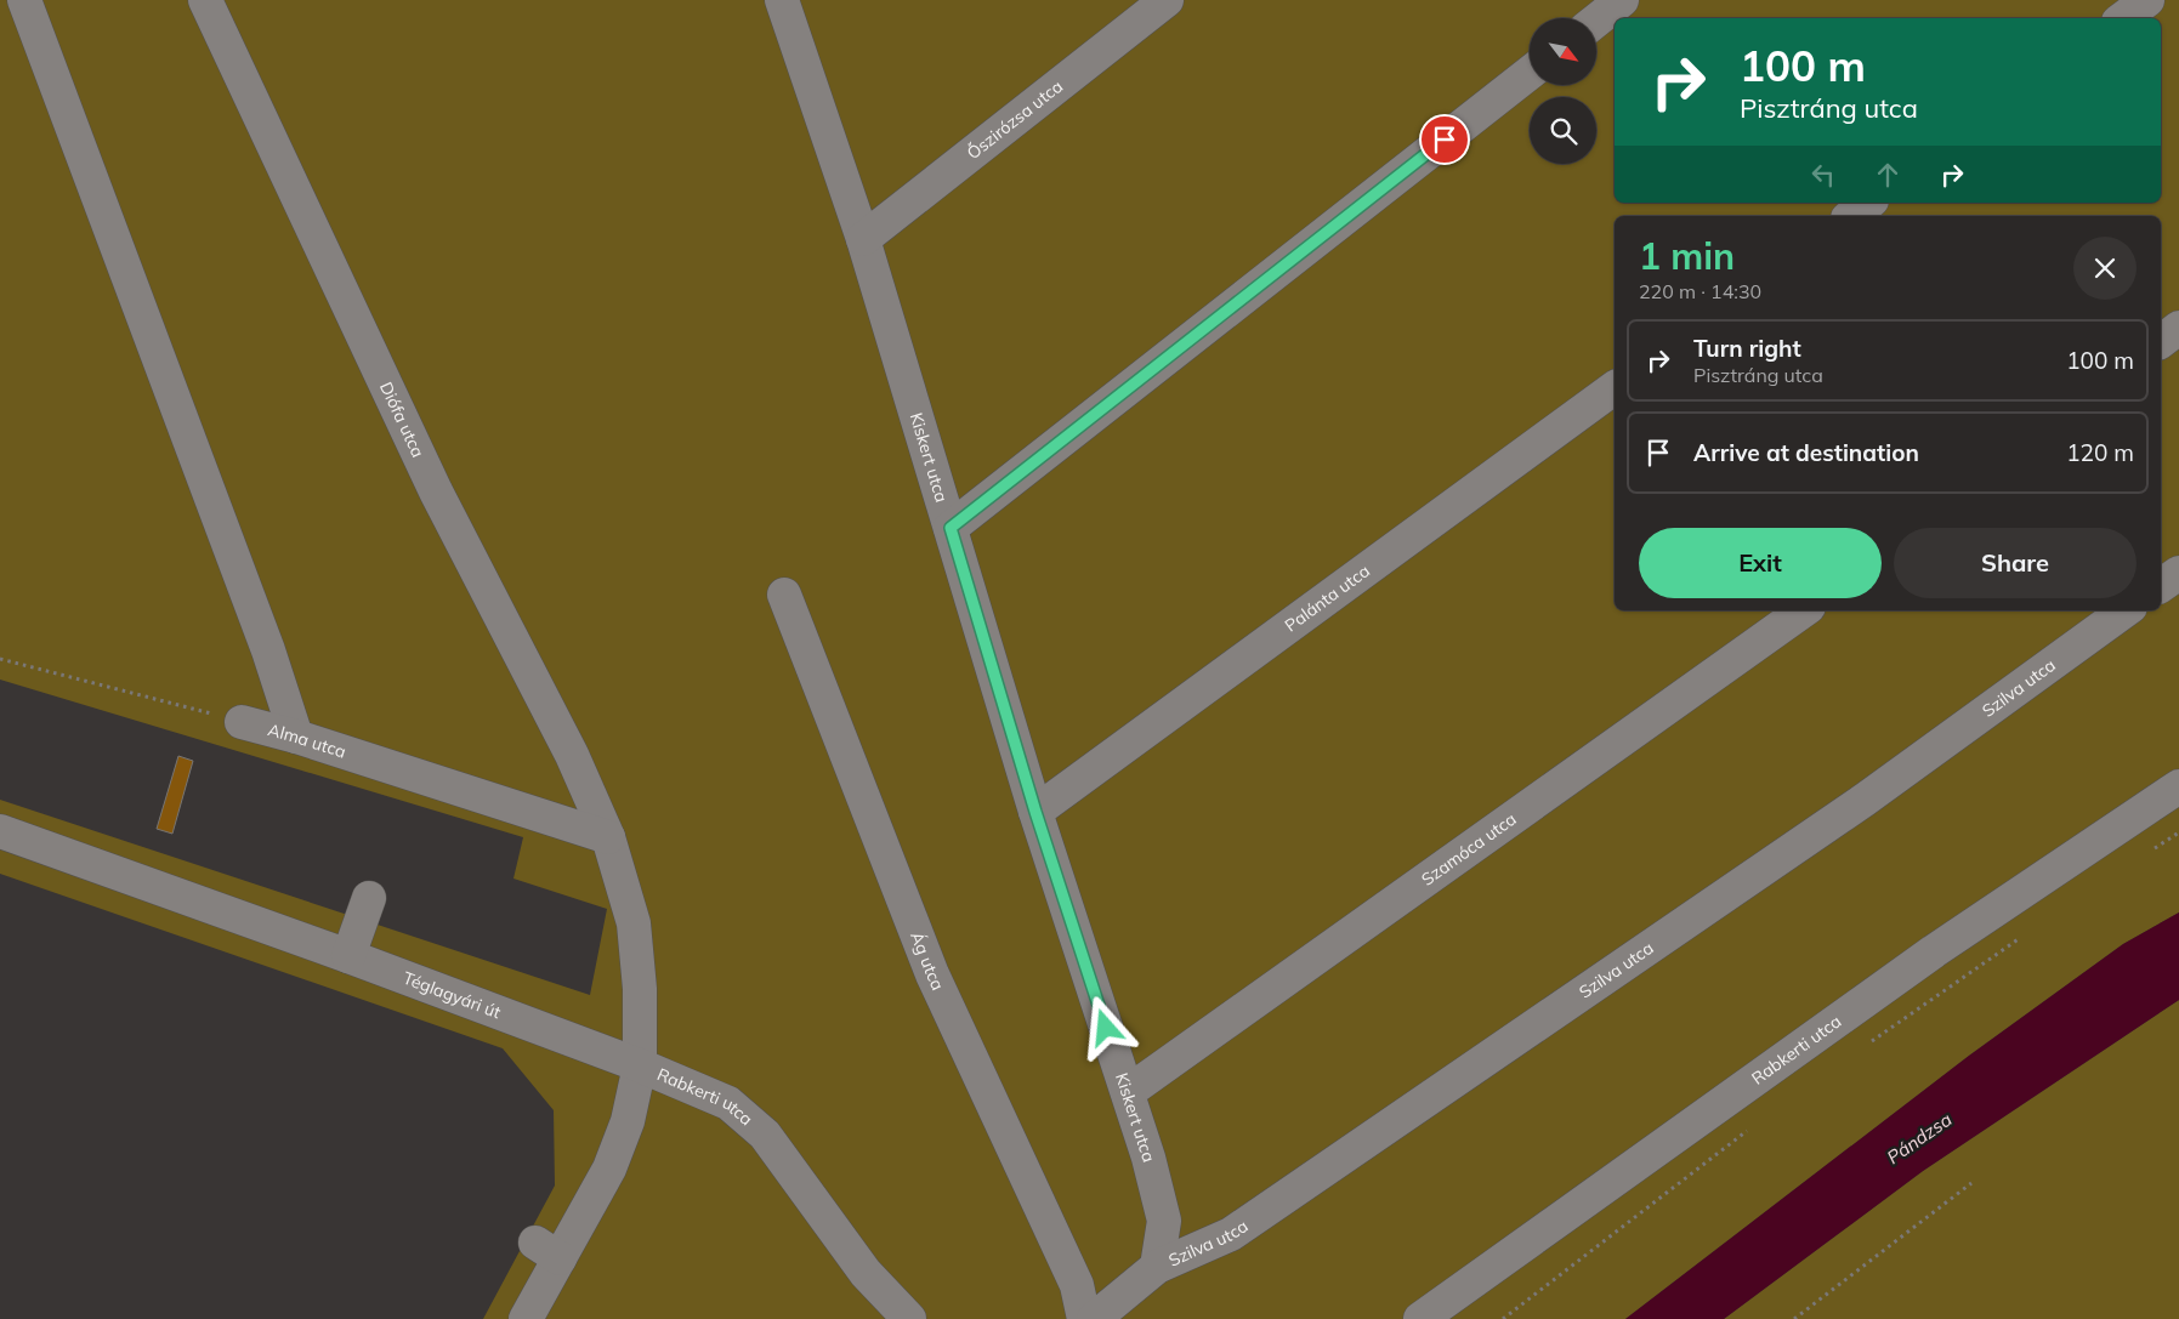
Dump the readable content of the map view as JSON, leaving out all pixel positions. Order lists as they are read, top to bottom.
{
  "streets": {
    "street": [
      "Őszirózsa utca",
      "Diófa utca",
      "Kiskert utca",
      "Palánta utca",
      "Szilva utca",
      "Alma utca",
      "Szamóca utca",
      "Ág utca",
      "Téglagyári út",
      "Rabkerti utca"
    ]
  },
  "crossings": [
    ["Őszirózsa utca", "Kiskert utca"],
    ["Diófa utca", "Alma utca"],
    ["Diófa utca", "Rabkerti utca"],
    ["Kiskert utca", "Palánta utca"],
    ["Kiskert utca", "Szilva utca"],
    ["Kiskert utca", "Szamóca utca"],
    ["Alma utca", "Rabkerti utca"],
    ["Téglagyári út", "Rabkerti utca"]
  ],
  "water": ["Pándzsa"],
  "north": "bottom right",
  "page": {
    "turn": ["100 m", "Pisztráng utca"],
    "heading": ["1 min", "220 m · 14:30"],
    "list": [
      {
        "name": "Turn right",
        "note": "Pisztráng utca",
        "value": "100 m"
      },
      {
        "name": "Arrive at destination",
        "value": "120 m"
      }
    ],
    "buttons": ["Exit", "Share"]
  }
}
